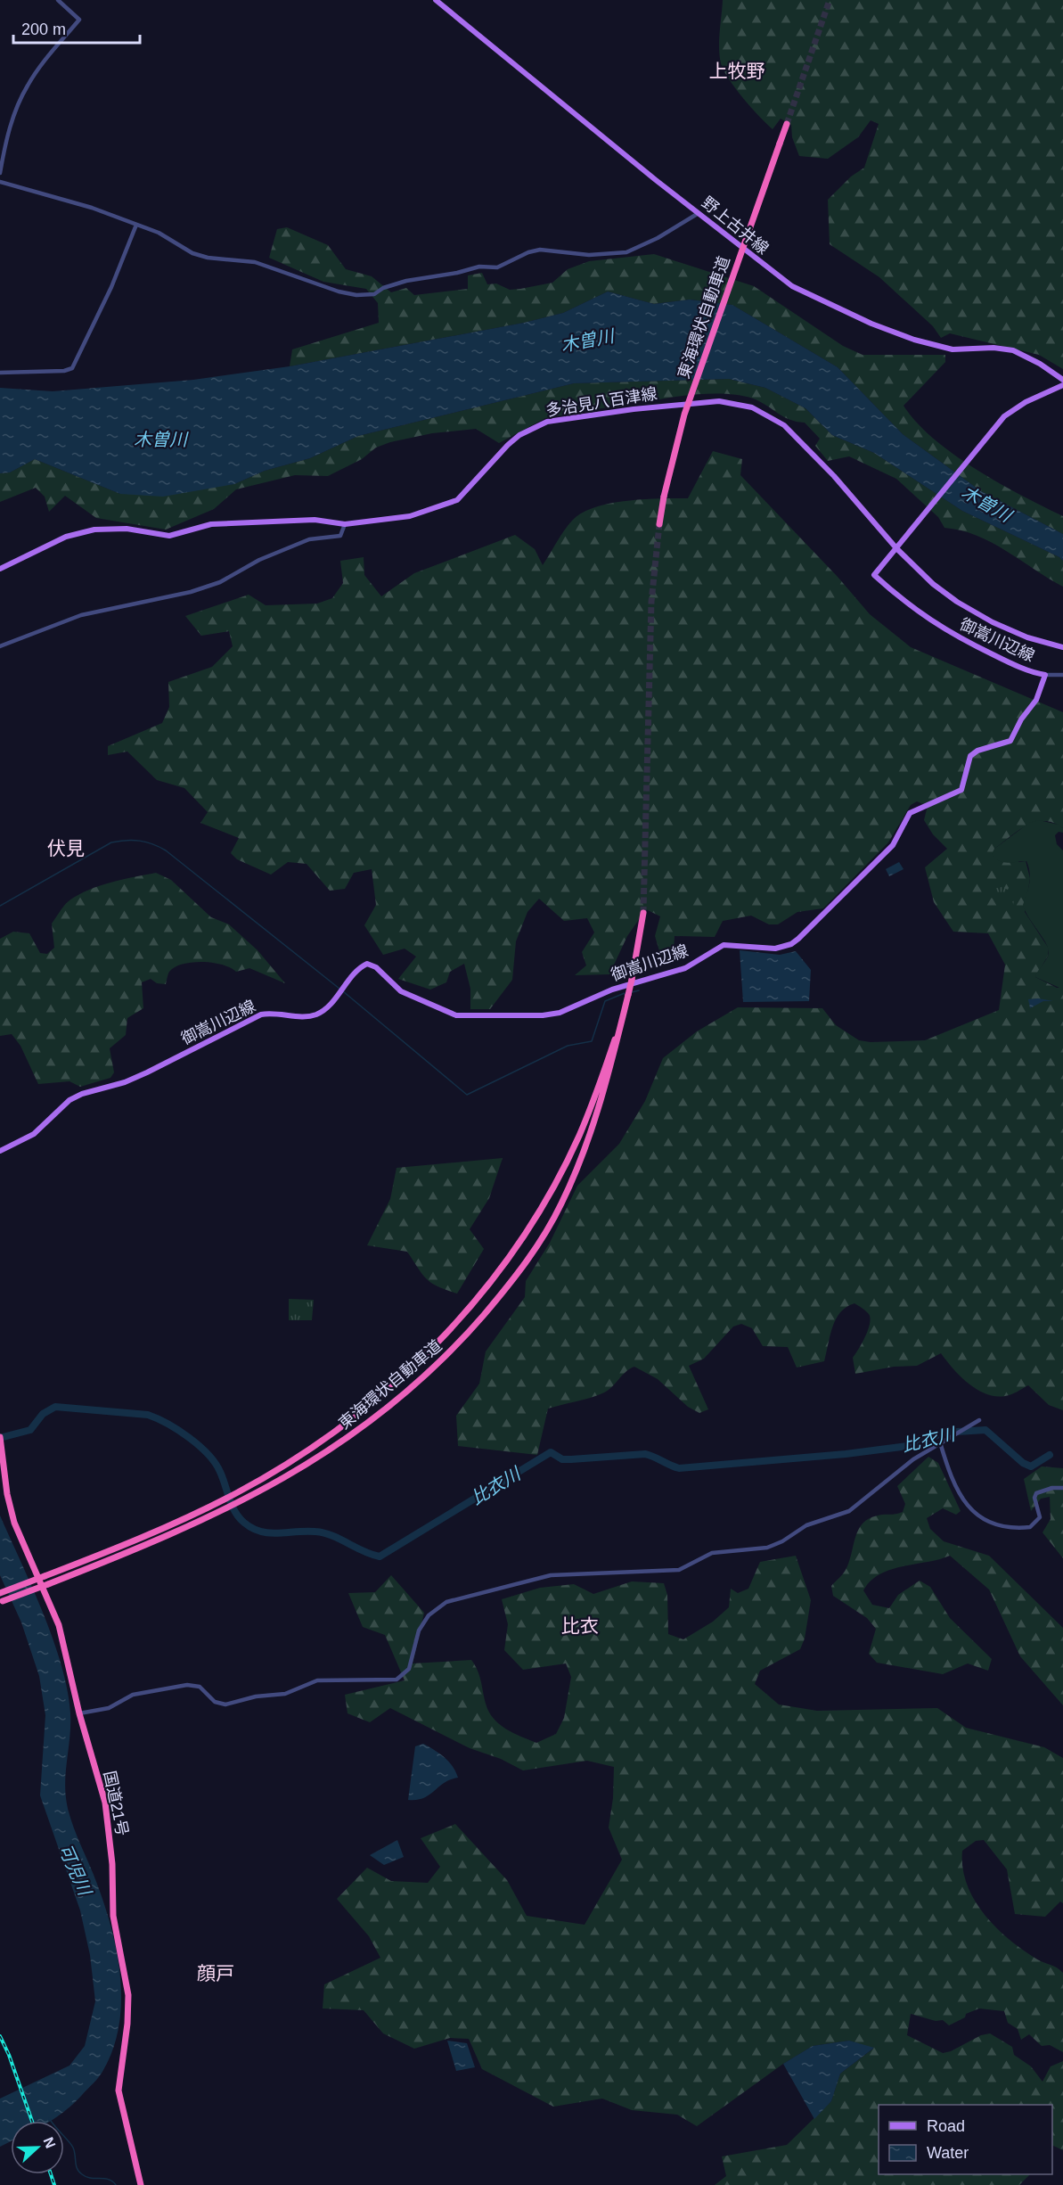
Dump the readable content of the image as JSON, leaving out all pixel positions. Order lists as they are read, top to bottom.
{
  "streets": {
    "highway": ["東海環状自動車道", "国道21号"],
    "main road": ["野上古井線", "多治見八百津線", "御嵩川辺線"]
  },
  "crossings": [
    ["多治見八百津線", "御嵩川辺線"]
  ],
  "districts": [
    "上牧野",
    "伏見",
    "比衣",
    "顔戸"
  ],
  "water": ["木曽川", "比衣川", "可児川"],
  "legend": ["Road", "Water"],
  "scale_bar": "200 m",
  "north": "right"
}
